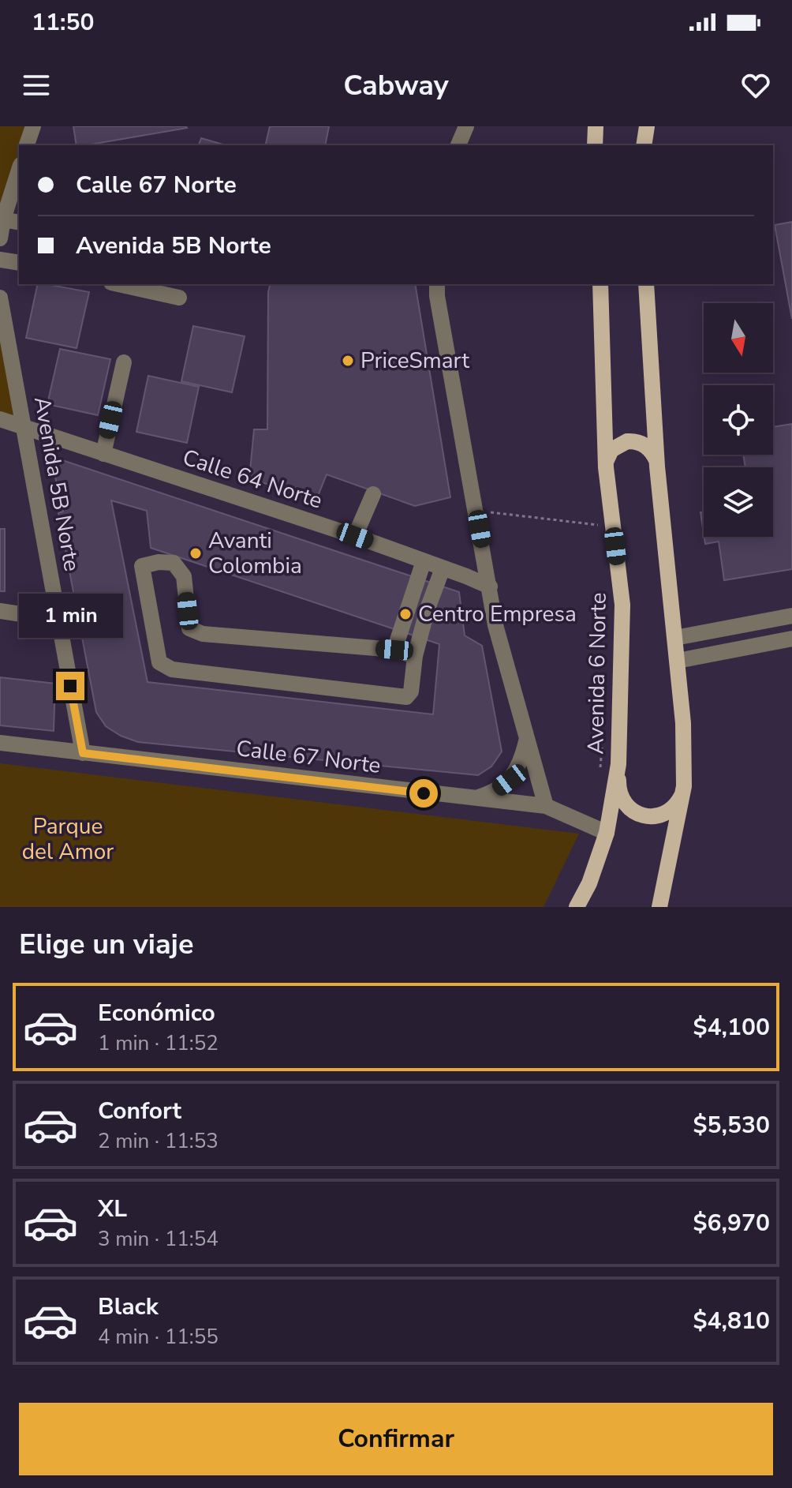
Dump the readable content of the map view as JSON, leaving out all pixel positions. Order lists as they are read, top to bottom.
{
  "streets": {
    "main road": ["Avenida 6 Norte"],
    "street": ["Calle 64 Norte", "Avenida 5B Norte", "Calle 67 Norte"]
  },
  "crossings": [
    ["Calle 64 Norte", "Avenida 5B Norte"],
    ["Avenida 5B Norte", "Calle 67 Norte"],
    ["Avenida 6 Norte", "Calle 67 Norte"]
  ],
  "parks": ["Parque del Amor"],
  "places": ["PriceSmart", "Avanti Colombia", "Centro Empresa"],
  "north": "bottom",
  "page": {
    "status": "11:50",
    "header": "Cabway",
    "banner": ["Calle 67 Norte", "Avenida 5B Norte"],
    "bubble": "1 min",
    "heading": "Elige un viaje",
    "list": [
      {
        "name": "Económico",
        "note": "1 min · 11:52",
        "value": "$4,100"
      },
      {
        "name": "Confort",
        "note": "2 min · 11:53",
        "value": "$5,530"
      },
      {
        "name": "XL",
        "note": "3 min · 11:54",
        "value": "$6,970"
      },
      {
        "name": "Black",
        "note": "4 min · 11:55",
        "value": "$4,810"
      }
    ],
    "buttons": "Confirmar"
  }
}
